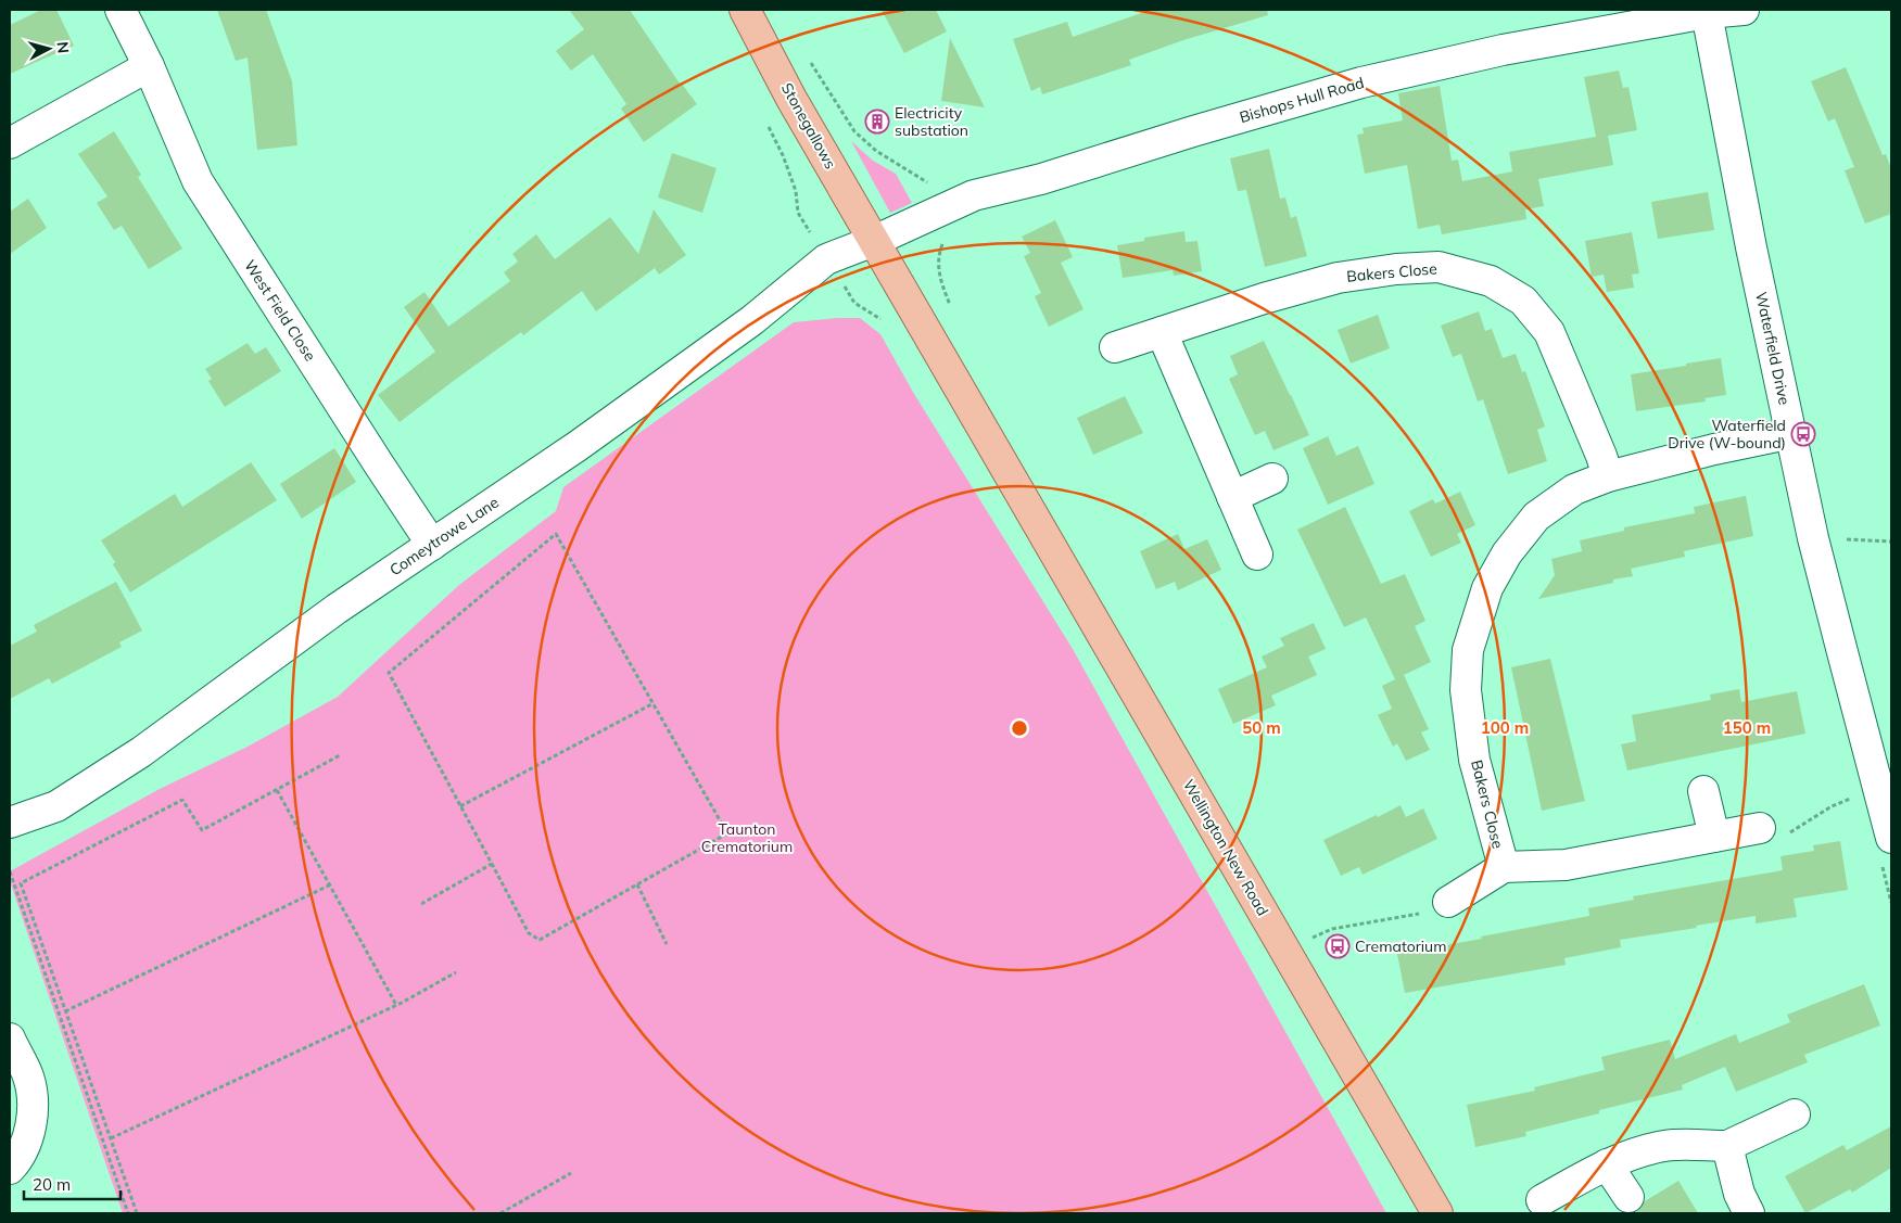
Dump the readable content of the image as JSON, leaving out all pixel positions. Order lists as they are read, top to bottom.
{
  "streets": {
    "main road": ["Stonegallows", "Wellington New Road"],
    "street": [
      "Bishops Hull Road",
      "Bakers Close",
      "West Field Close",
      "Waterfield Drive",
      "Comeytrowe Lane"
    ]
  },
  "crossings": [
    ["Bishops Hull Road", "Stonegallows"],
    ["Bishops Hull Road", "Waterfield Drive"],
    ["Bishops Hull Road", "Comeytrowe Lane"],
    ["Stonegallows", "Comeytrowe Lane"],
    ["Stonegallows", "Wellington New Road"],
    ["Bakers Close", "Waterfield Drive"],
    ["West Field Close", "Comeytrowe Lane"]
  ],
  "parks": ["Taunton Crematorium"],
  "places": {
    "building": ["Electricity substation"],
    "bus stop": ["Waterfield Drive (W-bound)", "Crematorium"]
  },
  "scale_bar": "20 m",
  "north": "right",
  "rings": ["50 m", "100 m", "150 m"]
}
